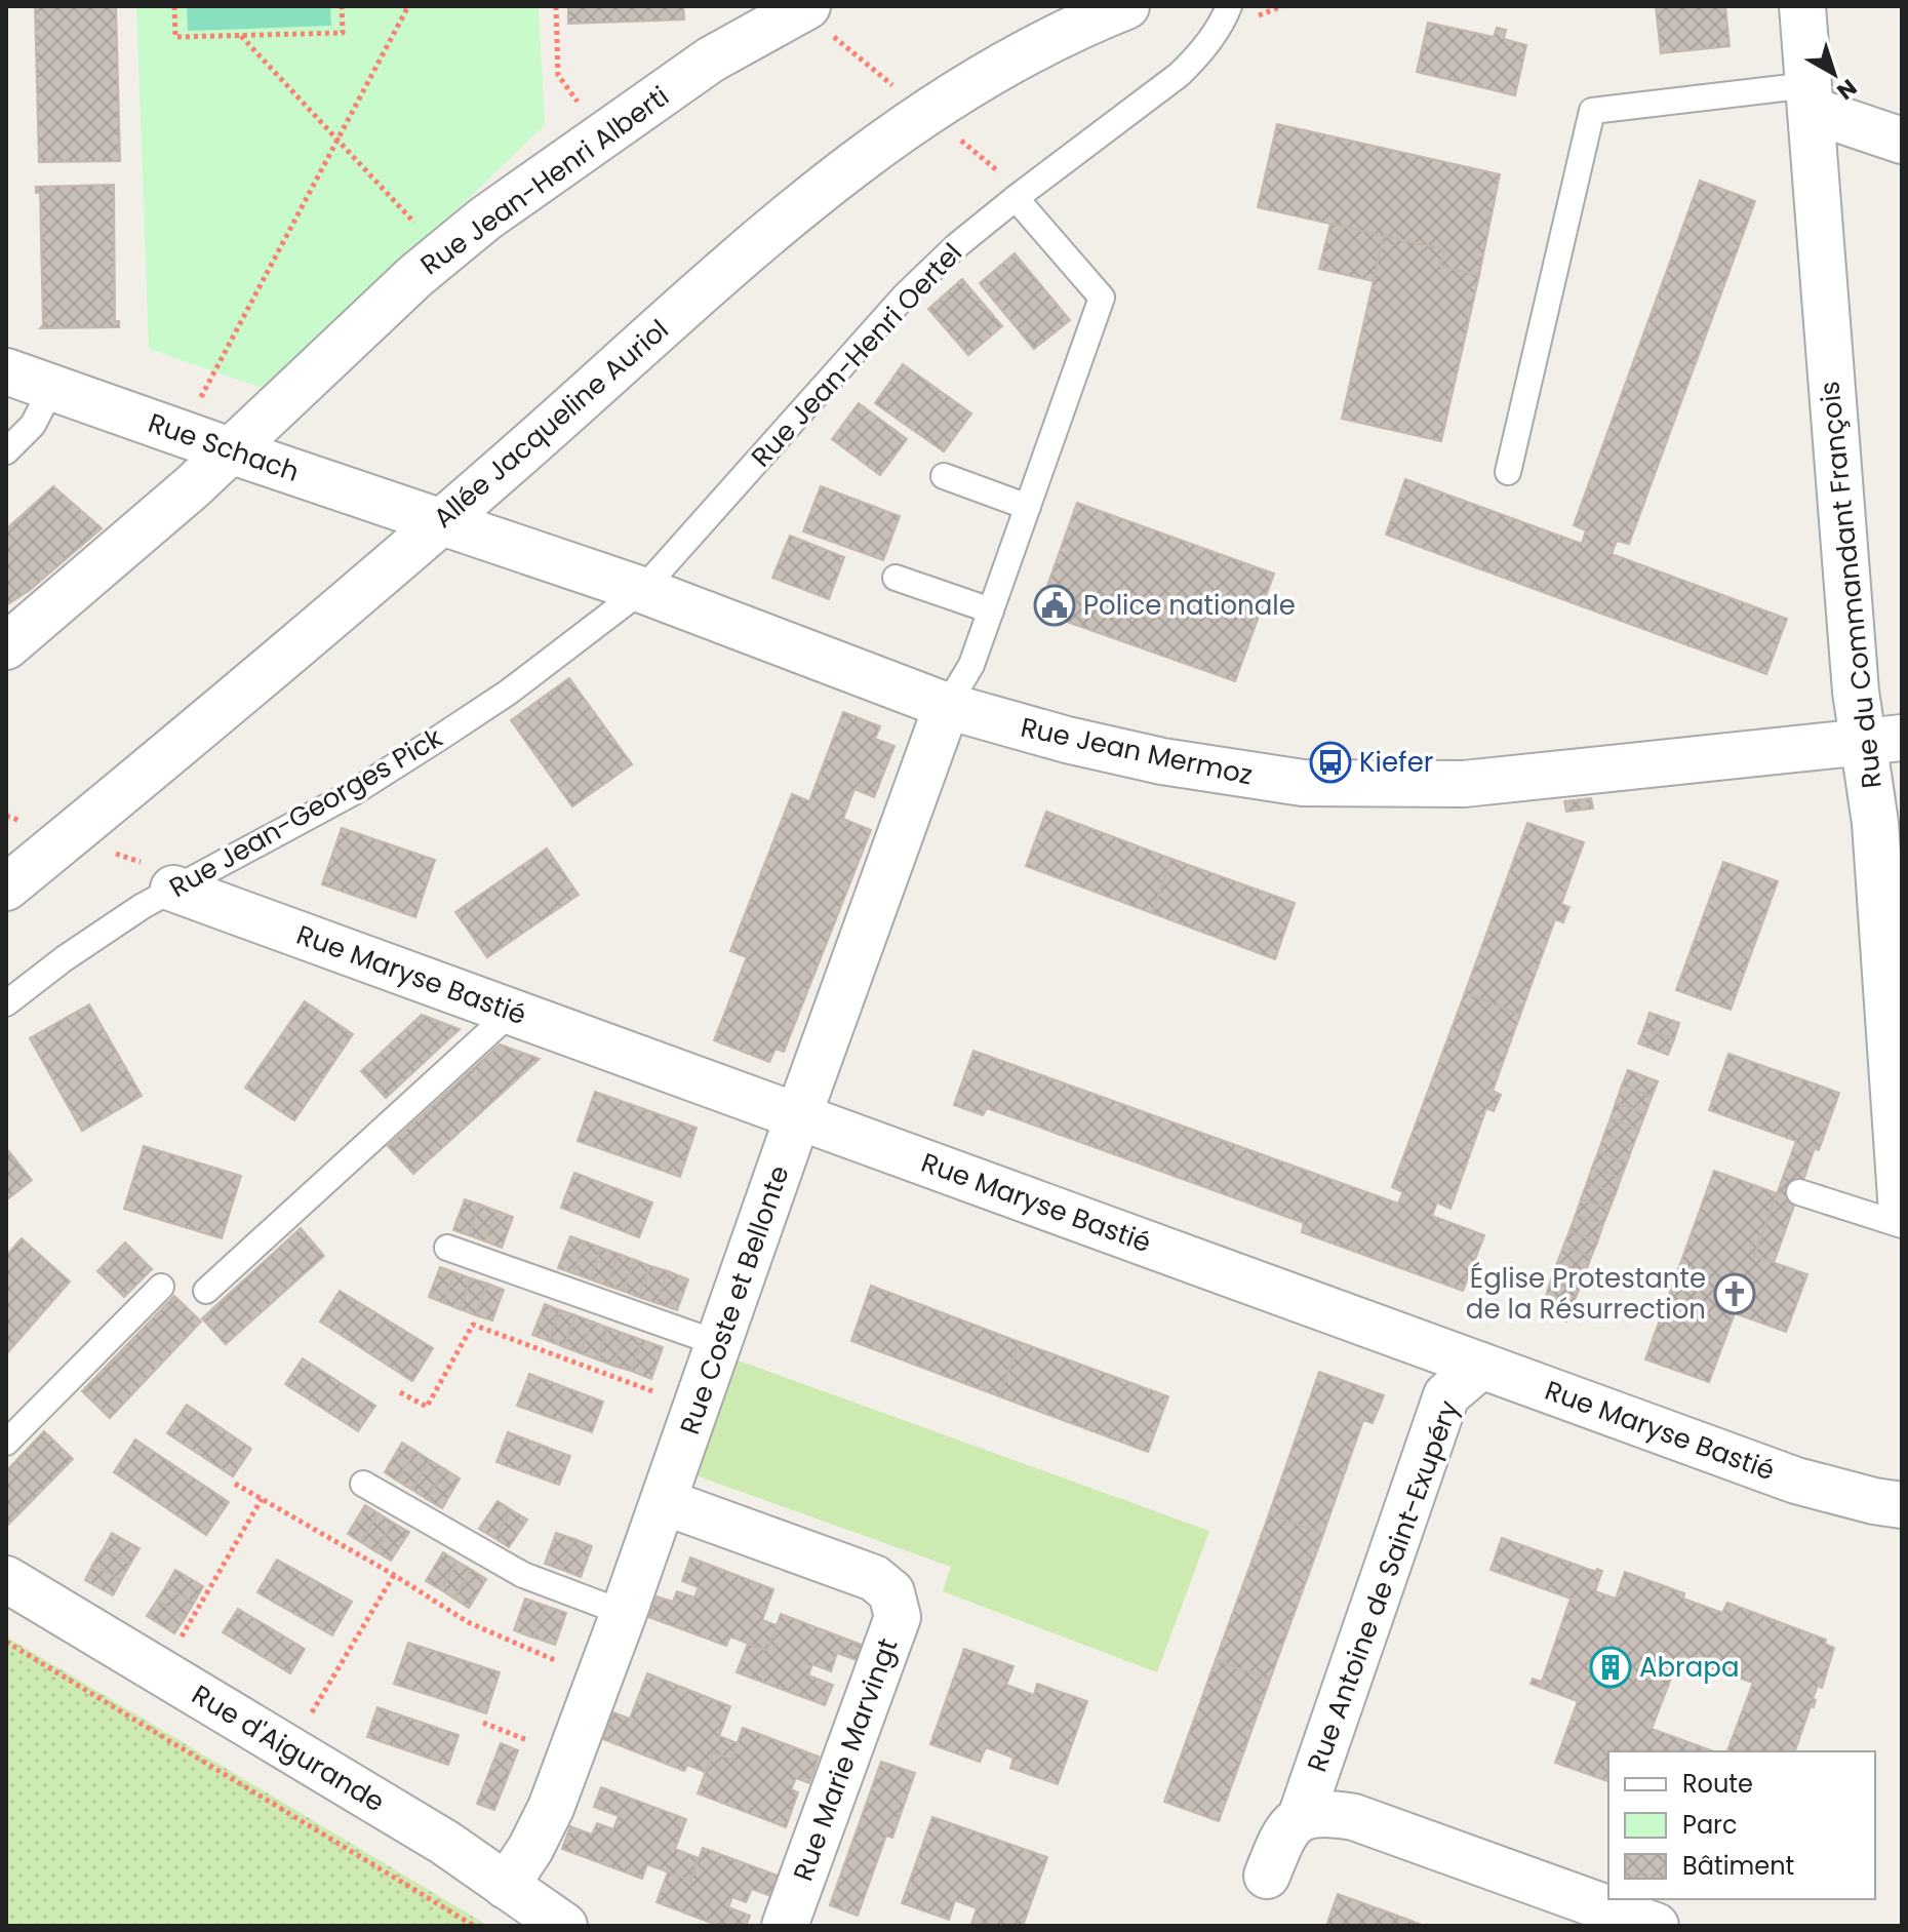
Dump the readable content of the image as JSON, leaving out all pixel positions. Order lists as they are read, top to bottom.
{
  "streets": {
    "street": [
      "Rue Jean-Henri Alberti",
      "Allée Jacqueline Auriol",
      "Rue Schach",
      "Rue du Commandant François",
      "Rue Jean Mermoz",
      "Rue Maryse Bastié",
      "Rue Coste et Bellonte",
      "Rue Antoine de Saint-Exupéry",
      "Rue d'Aigurande",
      "Rue Marie Marvingt"
    ],
    "lane": ["Rue Jean-Henri Oertel", "Rue Jean-Georges Pick"]
  },
  "crossings": [
    ["Rue Jean-Henri Alberti", "Rue Schach"],
    ["Rue Jean-Henri Oertel", "Rue Jean Mermoz"],
    ["Rue Jean-Henri Oertel", "Rue Jean-Georges Pick"],
    ["Allée Jacqueline Auriol", "Rue Schach"],
    ["Allée Jacqueline Auriol", "Rue Jean Mermoz"],
    ["Rue Schach", "Rue Jean Mermoz"],
    ["Rue du Commandant François", "Rue Jean Mermoz"],
    ["Rue Jean Mermoz", "Rue Jean-Georges Pick"],
    ["Rue Jean Mermoz", "Rue Coste et Bellonte"],
    ["Rue Jean-Georges Pick", "Rue Maryse Bastié"],
    ["Rue Maryse Bastié", "Rue Coste et Bellonte"],
    ["Rue Maryse Bastié", "Rue Antoine de Saint-Exupéry"],
    ["Rue Coste et Bellonte", "Rue d'Aigurande"],
    ["Rue Coste et Bellonte", "Rue Marie Marvingt"]
  ],
  "places": {
    "public building": ["Police nationale"],
    "bus stop": ["Kiefer"],
    "church": ["Église Protestante de la Résurrection"],
    "building": ["Abrapa"]
  },
  "legend": ["Route", "Parc", "Bâtiment"],
  "north": "bottom right"
}
